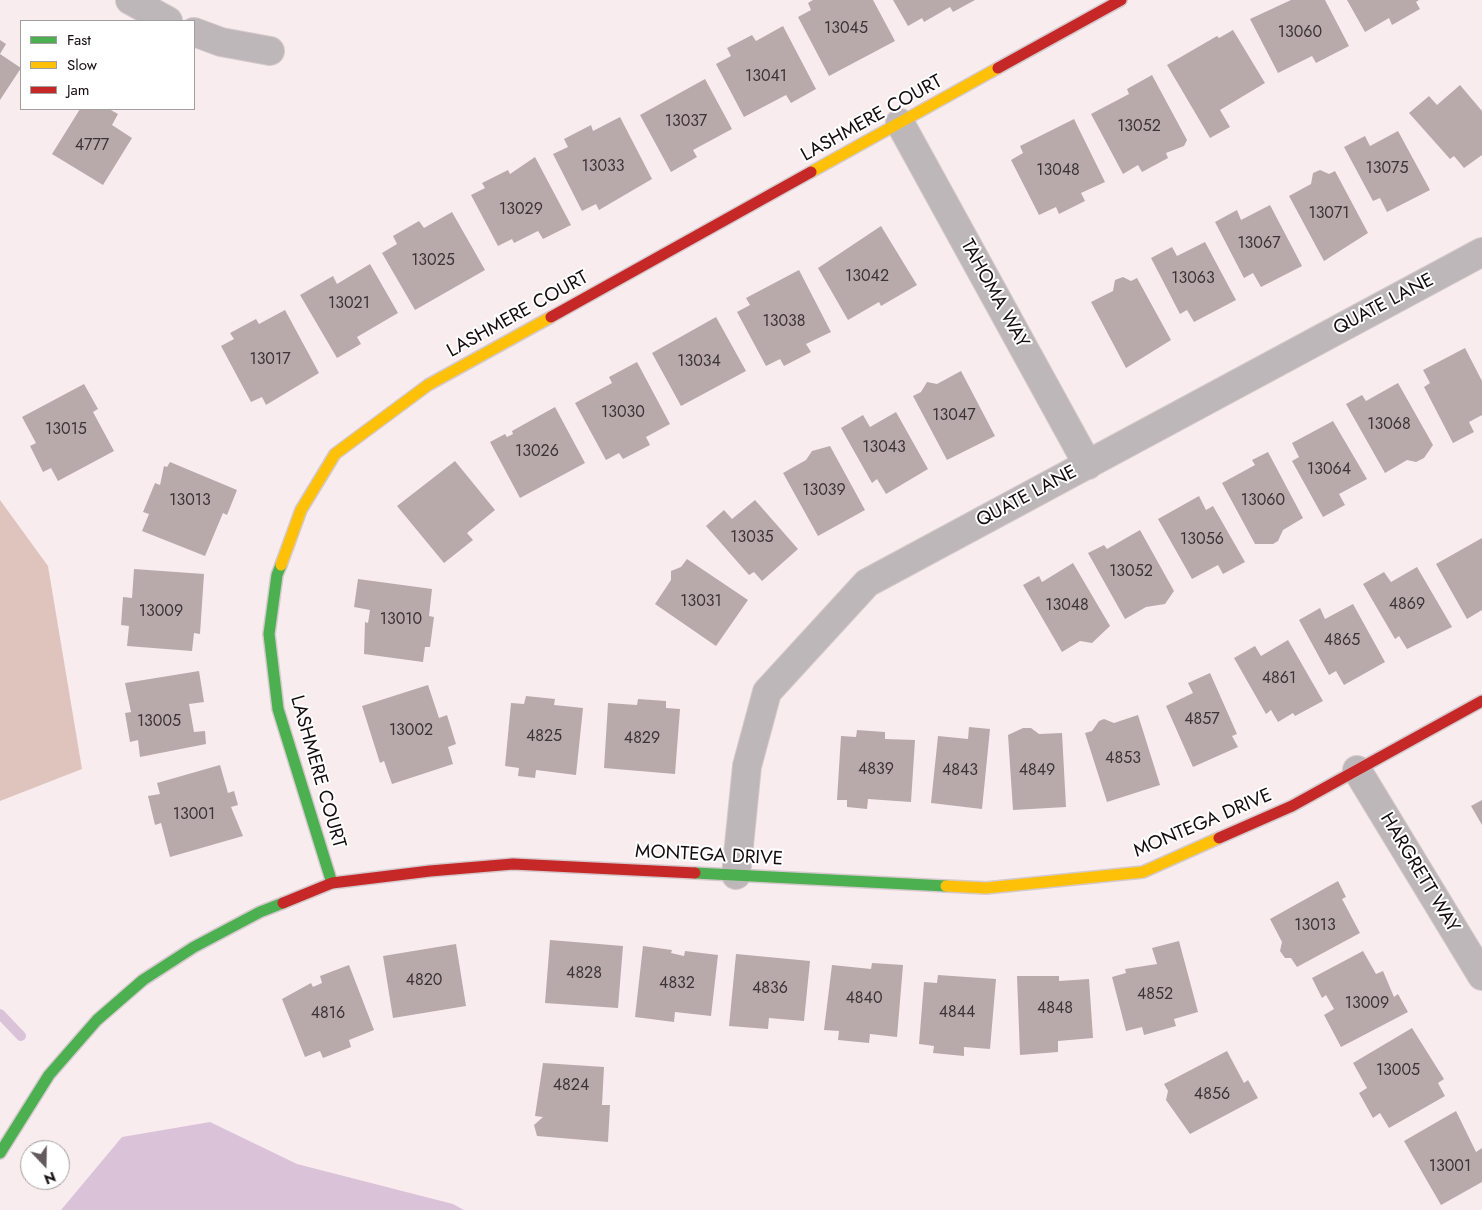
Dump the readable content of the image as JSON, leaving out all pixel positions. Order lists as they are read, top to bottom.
{
  "streets": {
    "street": [
      "LASHMERE COURT",
      "TAHOMA WAY",
      "QUATE LANE",
      "MONTEGA DRIVE",
      "HARGRETT WAY"
    ]
  },
  "crossings": [
    ["LASHMERE COURT", "TAHOMA WAY"],
    ["LASHMERE COURT", "MONTEGA DRIVE"],
    ["TAHOMA WAY", "QUATE LANE"],
    ["QUATE LANE", "MONTEGA DRIVE"],
    ["MONTEGA DRIVE", "HARGRETT WAY"]
  ],
  "house_numbers": [
    "13045",
    "13060",
    "13041",
    "13037",
    "13052",
    "4777",
    "13033",
    "13075",
    "13048",
    "13029",
    "13071",
    "13067",
    "13025",
    "13042",
    "13063",
    "13021",
    "13038",
    "13017",
    "13034",
    "13030",
    "13047",
    "13068",
    "13015",
    "13043",
    "13026",
    "13064",
    "13039",
    "13013",
    "13060",
    "13035",
    "13056",
    "13052",
    "13031",
    "4869",
    "13048",
    "13009",
    "13010",
    "4865",
    "4861",
    "4857",
    "13005",
    "13002",
    "4825",
    "4829",
    "4853",
    "4839",
    "4843",
    "4849",
    "13001",
    "13013",
    "4828",
    "4820",
    "4832",
    "4836",
    "4852",
    "4840",
    "13009",
    "4848",
    "4844",
    "4816",
    "13005",
    "4824",
    "4856",
    "13001"
  ],
  "legend": ["Fast", "Slow", "Jam"],
  "north": "bottom"
}
